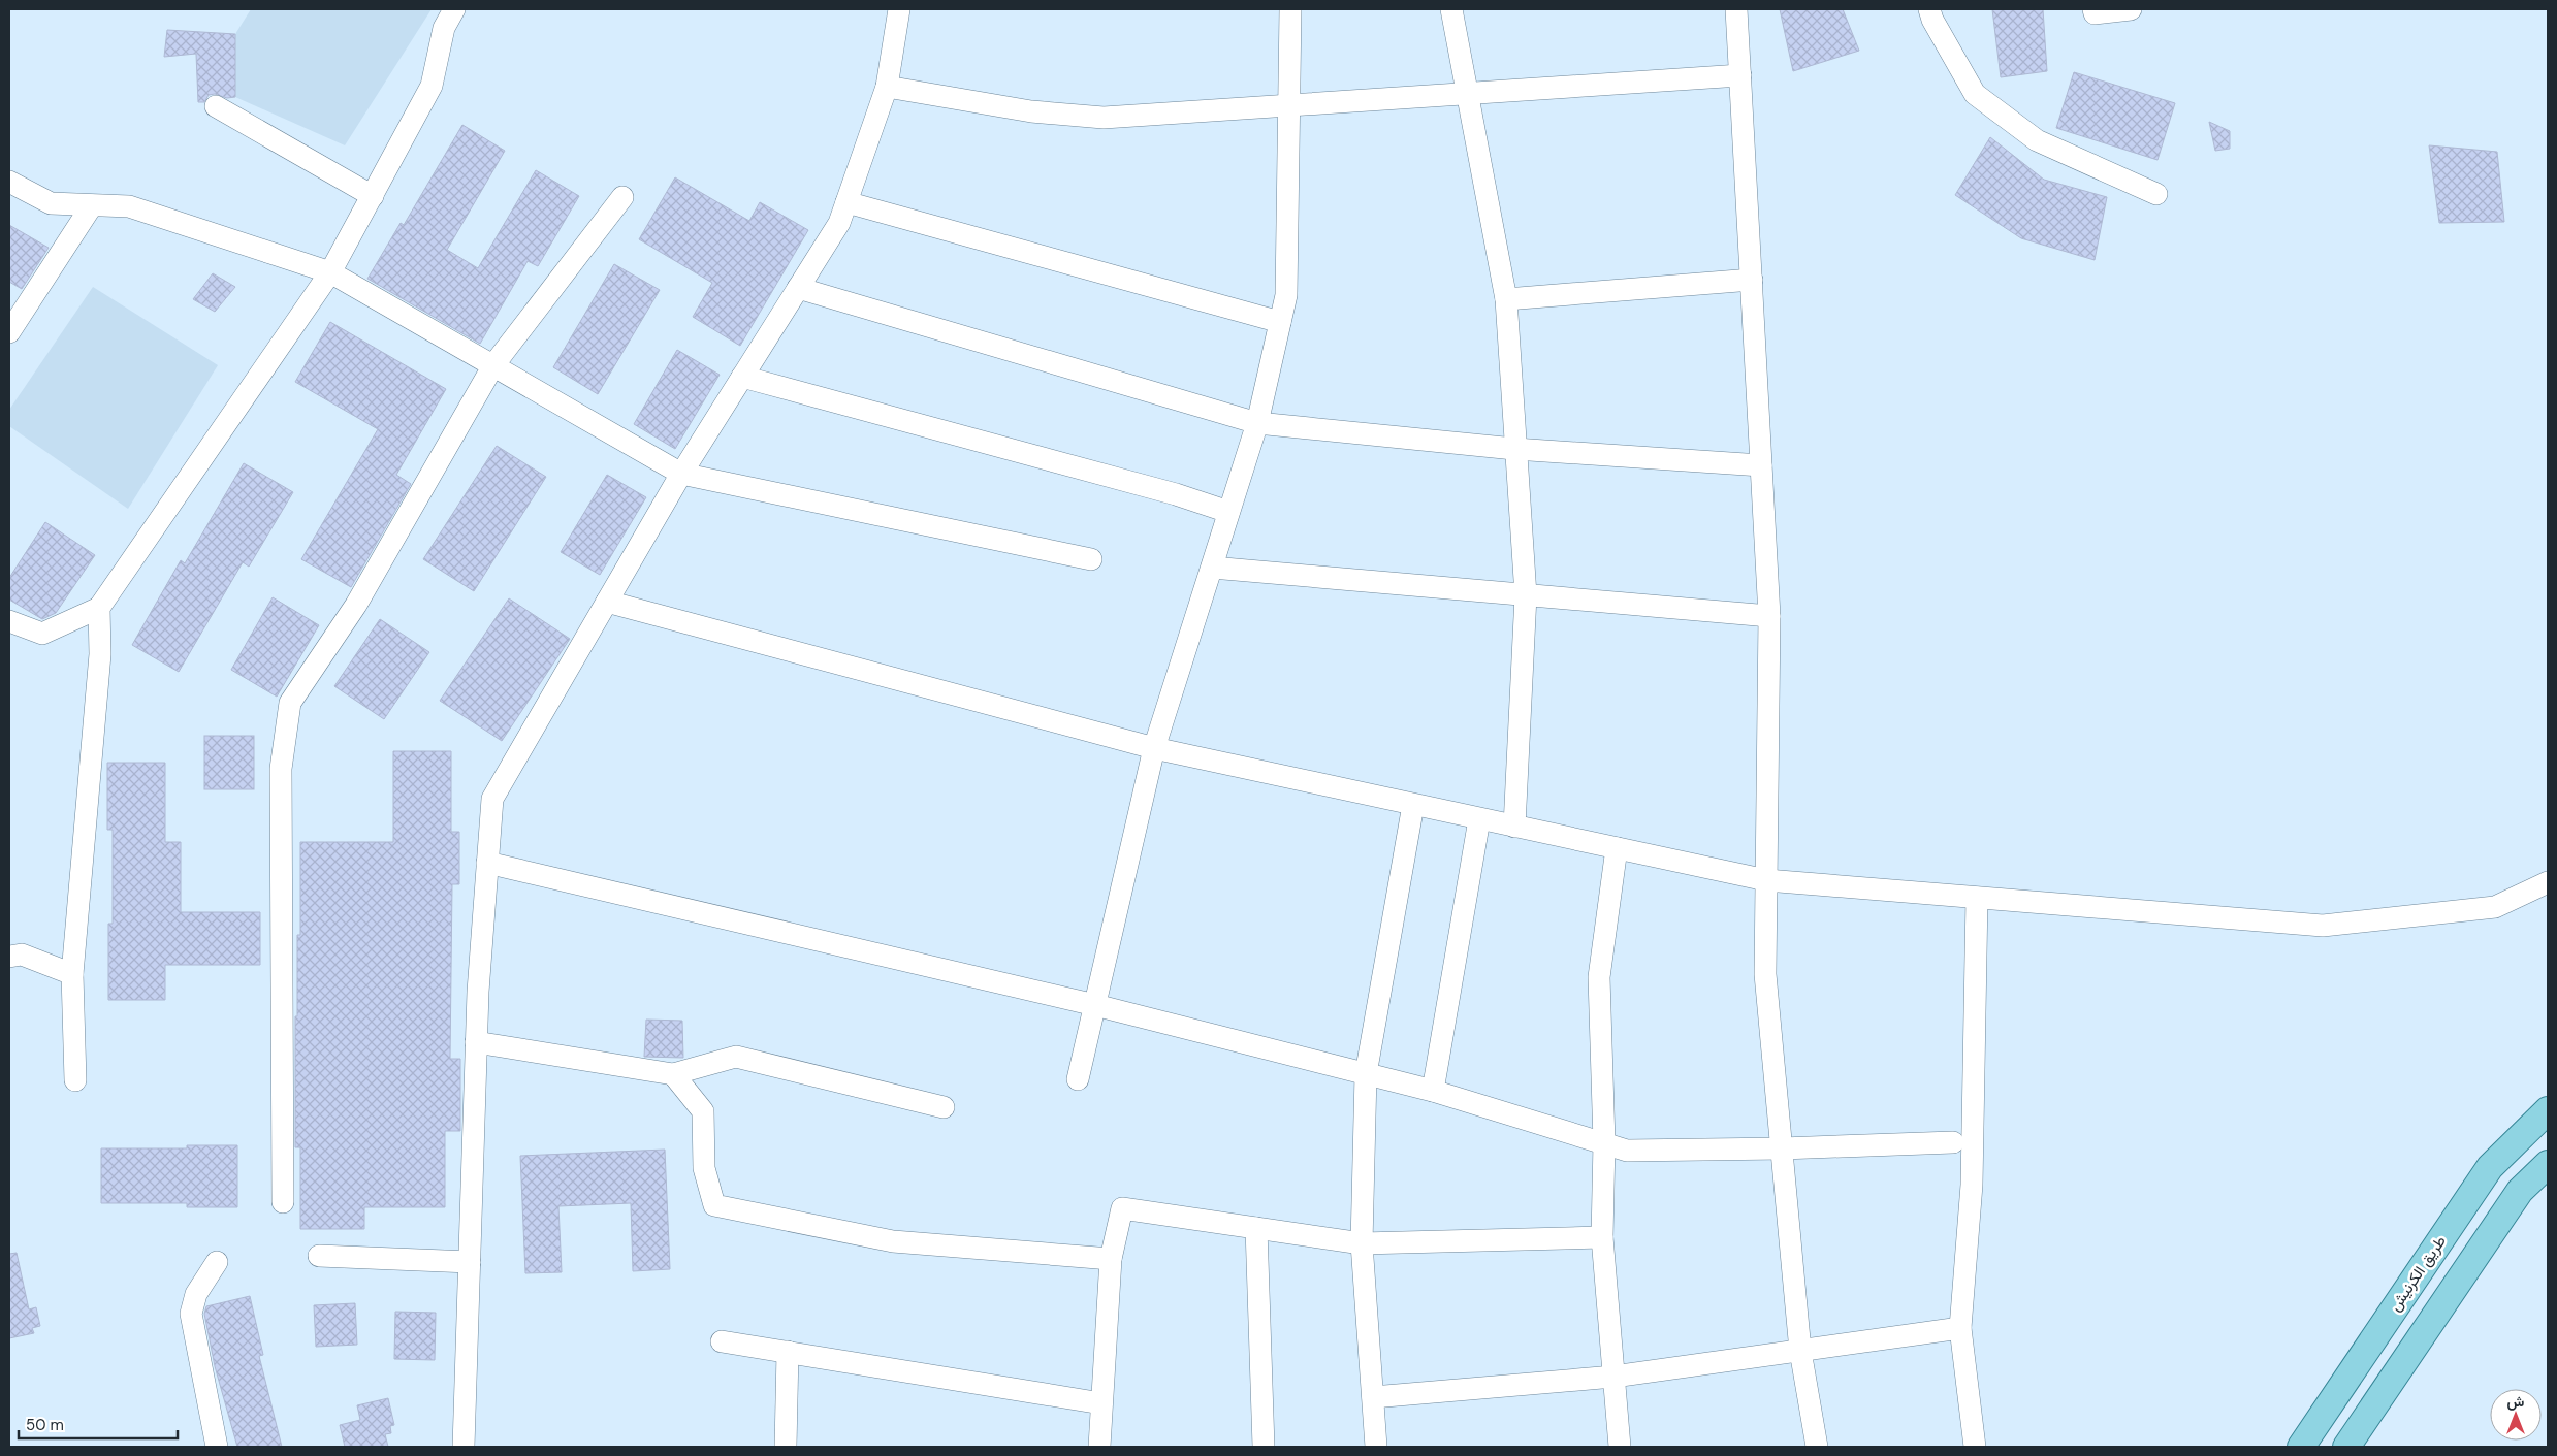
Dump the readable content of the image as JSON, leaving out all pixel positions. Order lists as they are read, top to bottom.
{
  "streets": {
    "main road": ["طريق الكرنيش"]
  },
  "scale_bar": "50 m",
  "north": "top"
}
